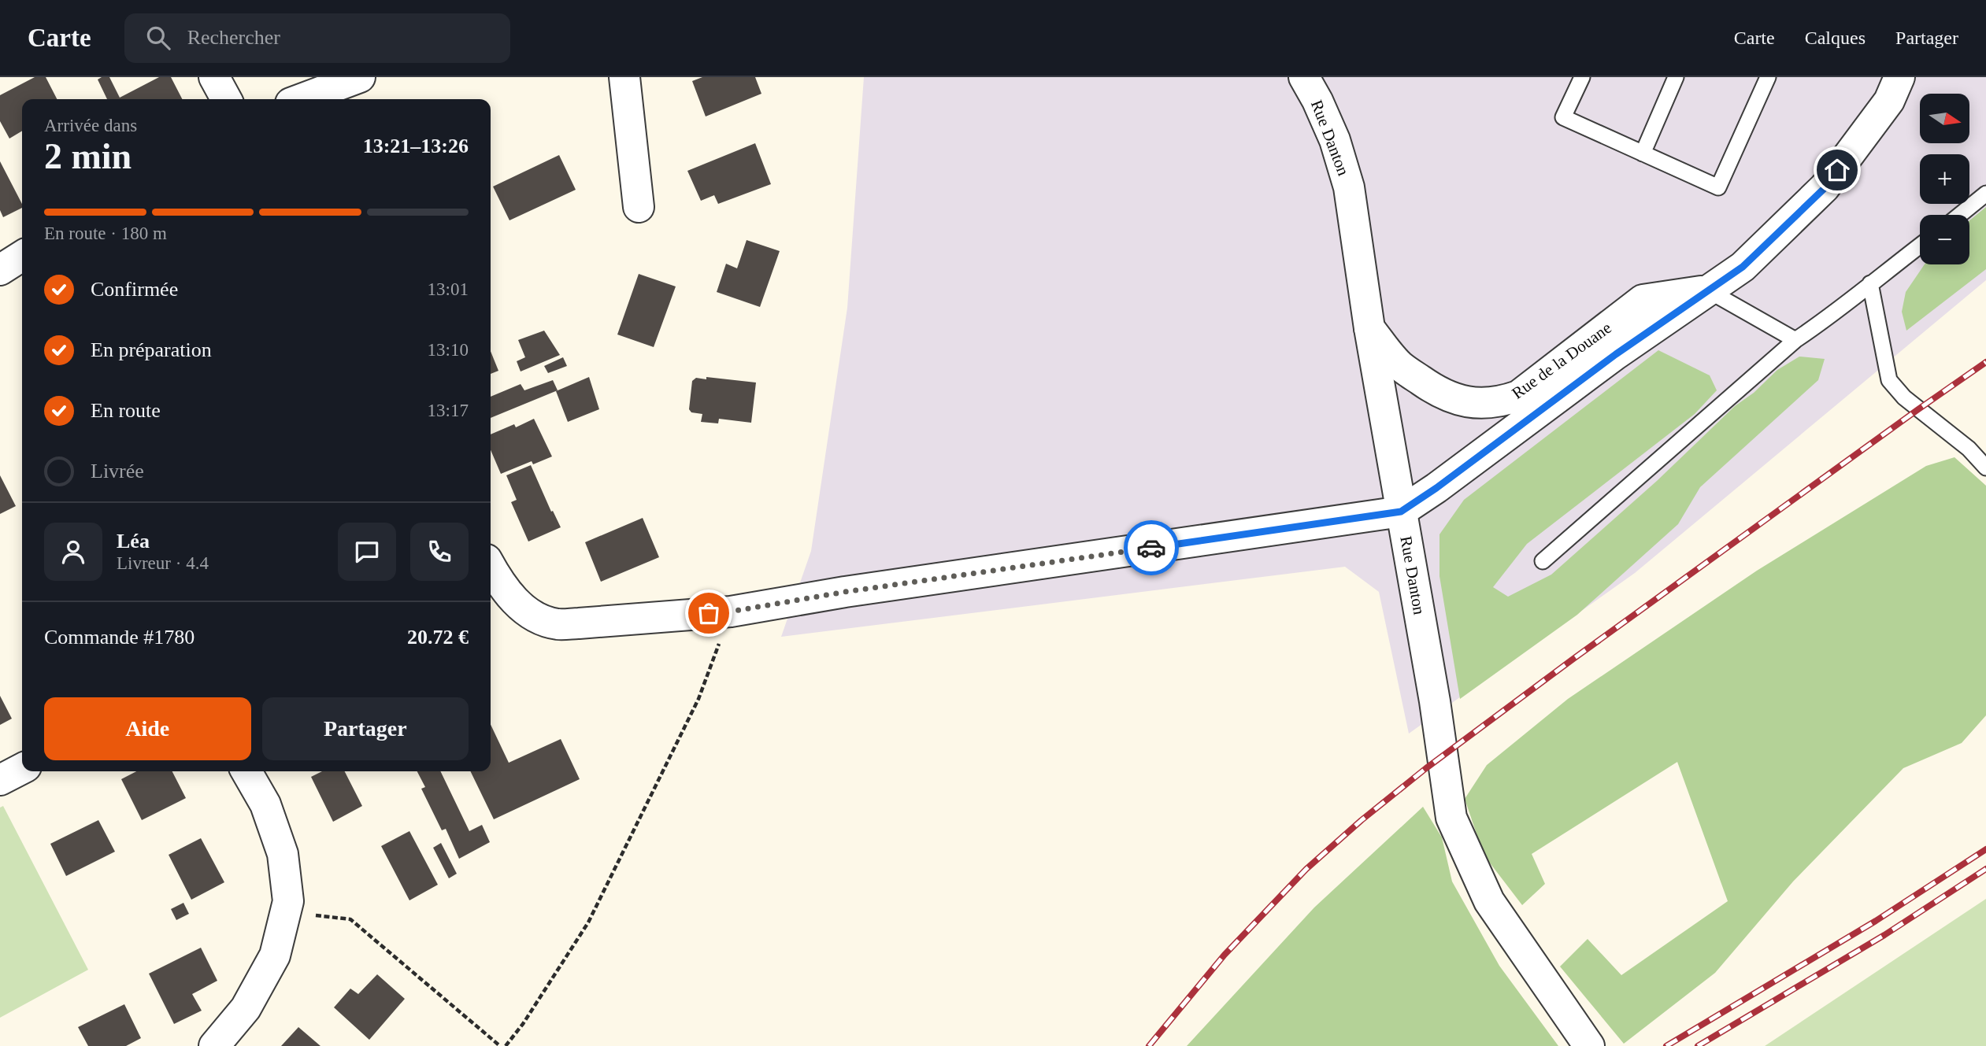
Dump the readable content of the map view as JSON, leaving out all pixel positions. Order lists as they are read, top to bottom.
{
  "streets": {
    "street": ["Rue Danton", "Rue de la Douane"]
  },
  "crossings": [
    ["Rue Danton", "Rue de la Douane"]
  ],
  "north": "right",
  "page": {
    "header": "Carte",
    "search": "Rechercher",
    "nav": ["Carte", "Calques", "Partager"],
    "map_buttons": ["+", "−"],
    "heading": ["2 min", "Arrivée dans", "13:21–13:26"],
    "panel": [
      "Léa",
      "Livreur · 4.4",
      "Commande #1780",
      "20.72 €"
    ],
    "bar": "En route · 180 m",
    "list": [
      ["Confirmée", "13:01"],
      ["En préparation", "13:10"],
      ["En route", "13:17"],
      "Livrée"
    ],
    "buttons": ["Aide", "Partager"]
  }
}
